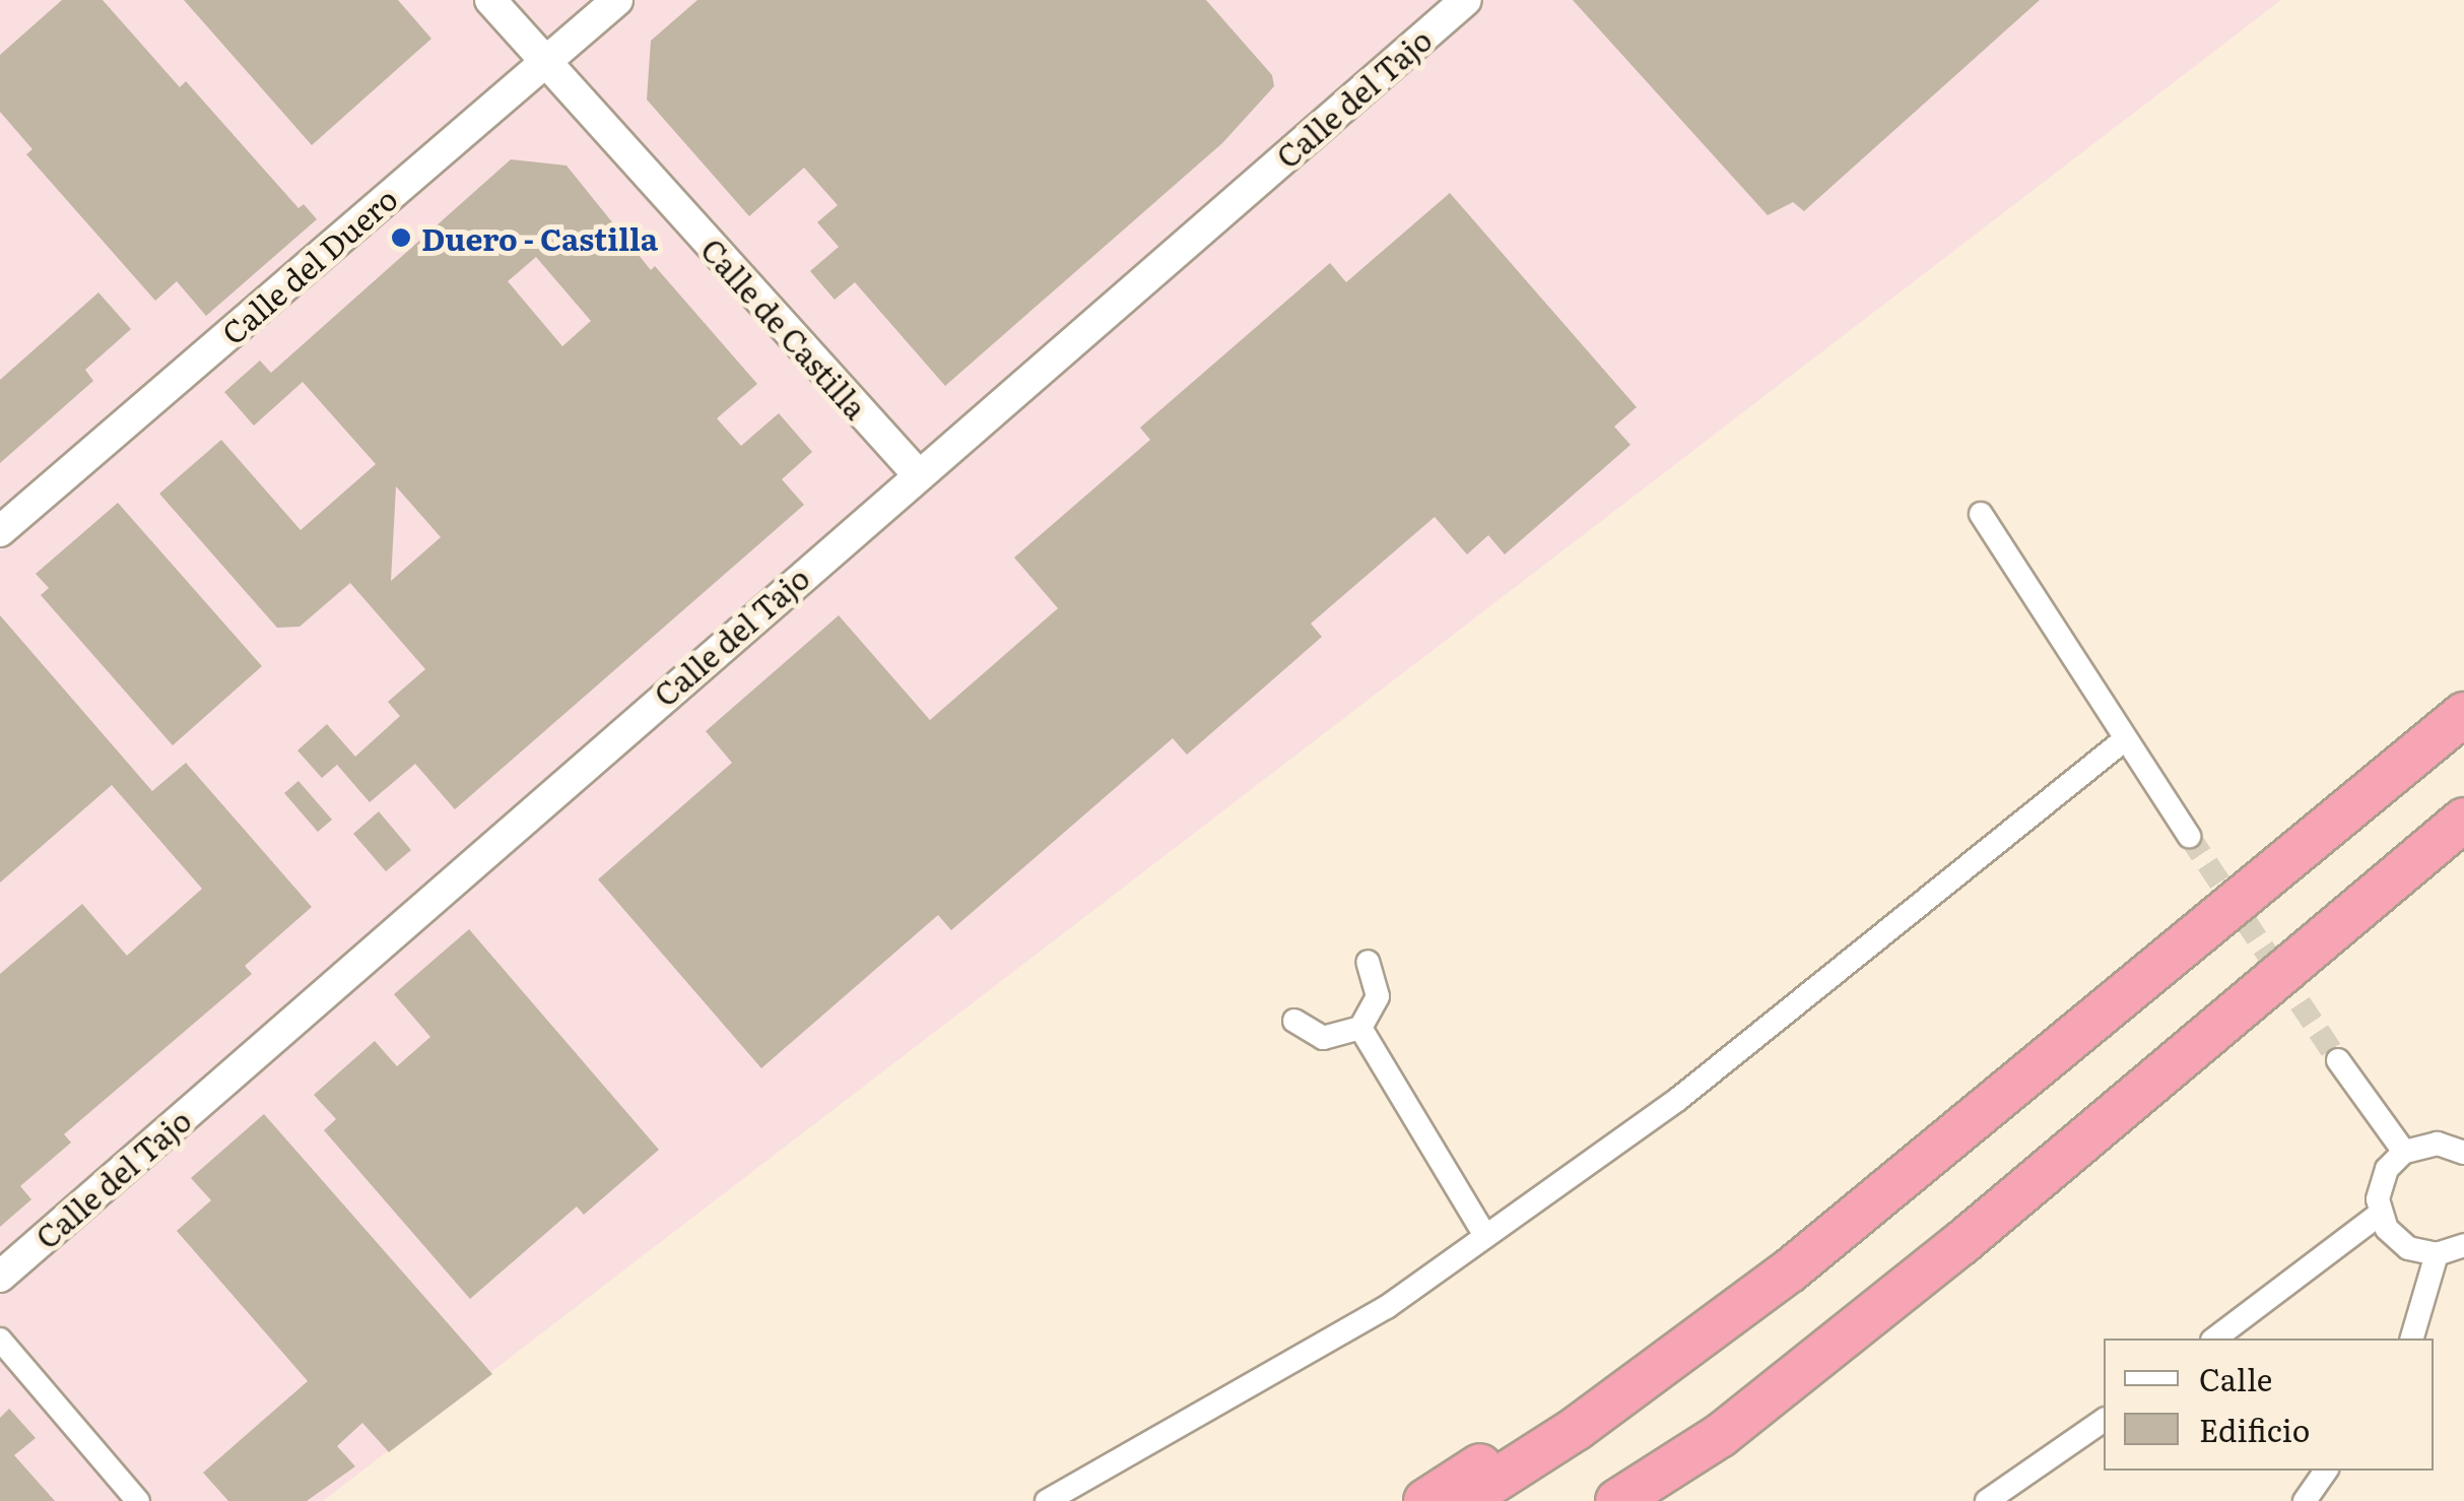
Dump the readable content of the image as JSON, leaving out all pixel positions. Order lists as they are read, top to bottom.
{
  "streets": {
    "street": ["Calle del Tajo", "Calle del Duero", "Calle de Castilla"]
  },
  "crossings": [
    ["Calle del Tajo", "Calle de Castilla"],
    ["Calle del Duero", "Calle de Castilla"]
  ],
  "places": ["Duero - Castilla"],
  "legend": ["Calle", "Edificio"]
}
